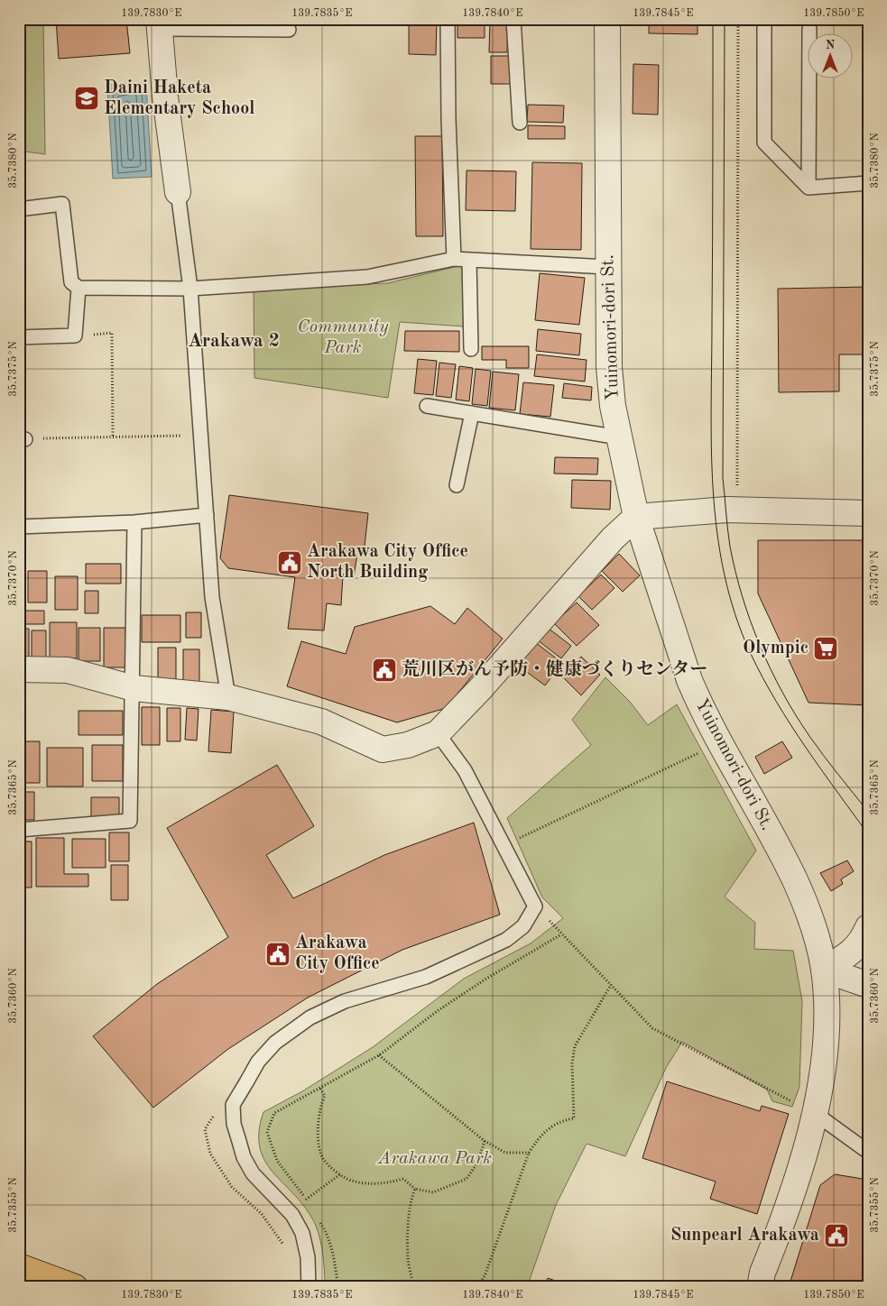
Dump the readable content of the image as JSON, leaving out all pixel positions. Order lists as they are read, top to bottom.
{
  "streets": {
    "street": ["Yuinomori-dori St."]
  },
  "districts": ["Arakawa 2"],
  "parks": ["Community Park", "Arakawa Park"],
  "places": {
    "school or university": ["Daini Haketa Elementary School"],
    "public building": [
      "Arakawa City Office North Building",
      "荒川区がん予防・健康づくりセンター",
      "Arakawa City Office",
      "Sunpearl Arakawa"
    ],
    "supermarket": ["Olympic"]
  },
  "north": "top",
  "coordinates": [
    "139.7830°E",
    "139.7835°E",
    "139.7840°E",
    "139.7845°E",
    "139.7850°E",
    "35.7380°N",
    "35.7375°N",
    "35.7370°N",
    "35.7365°N",
    "35.7360°N",
    "35.7355°N"
  ]
}
